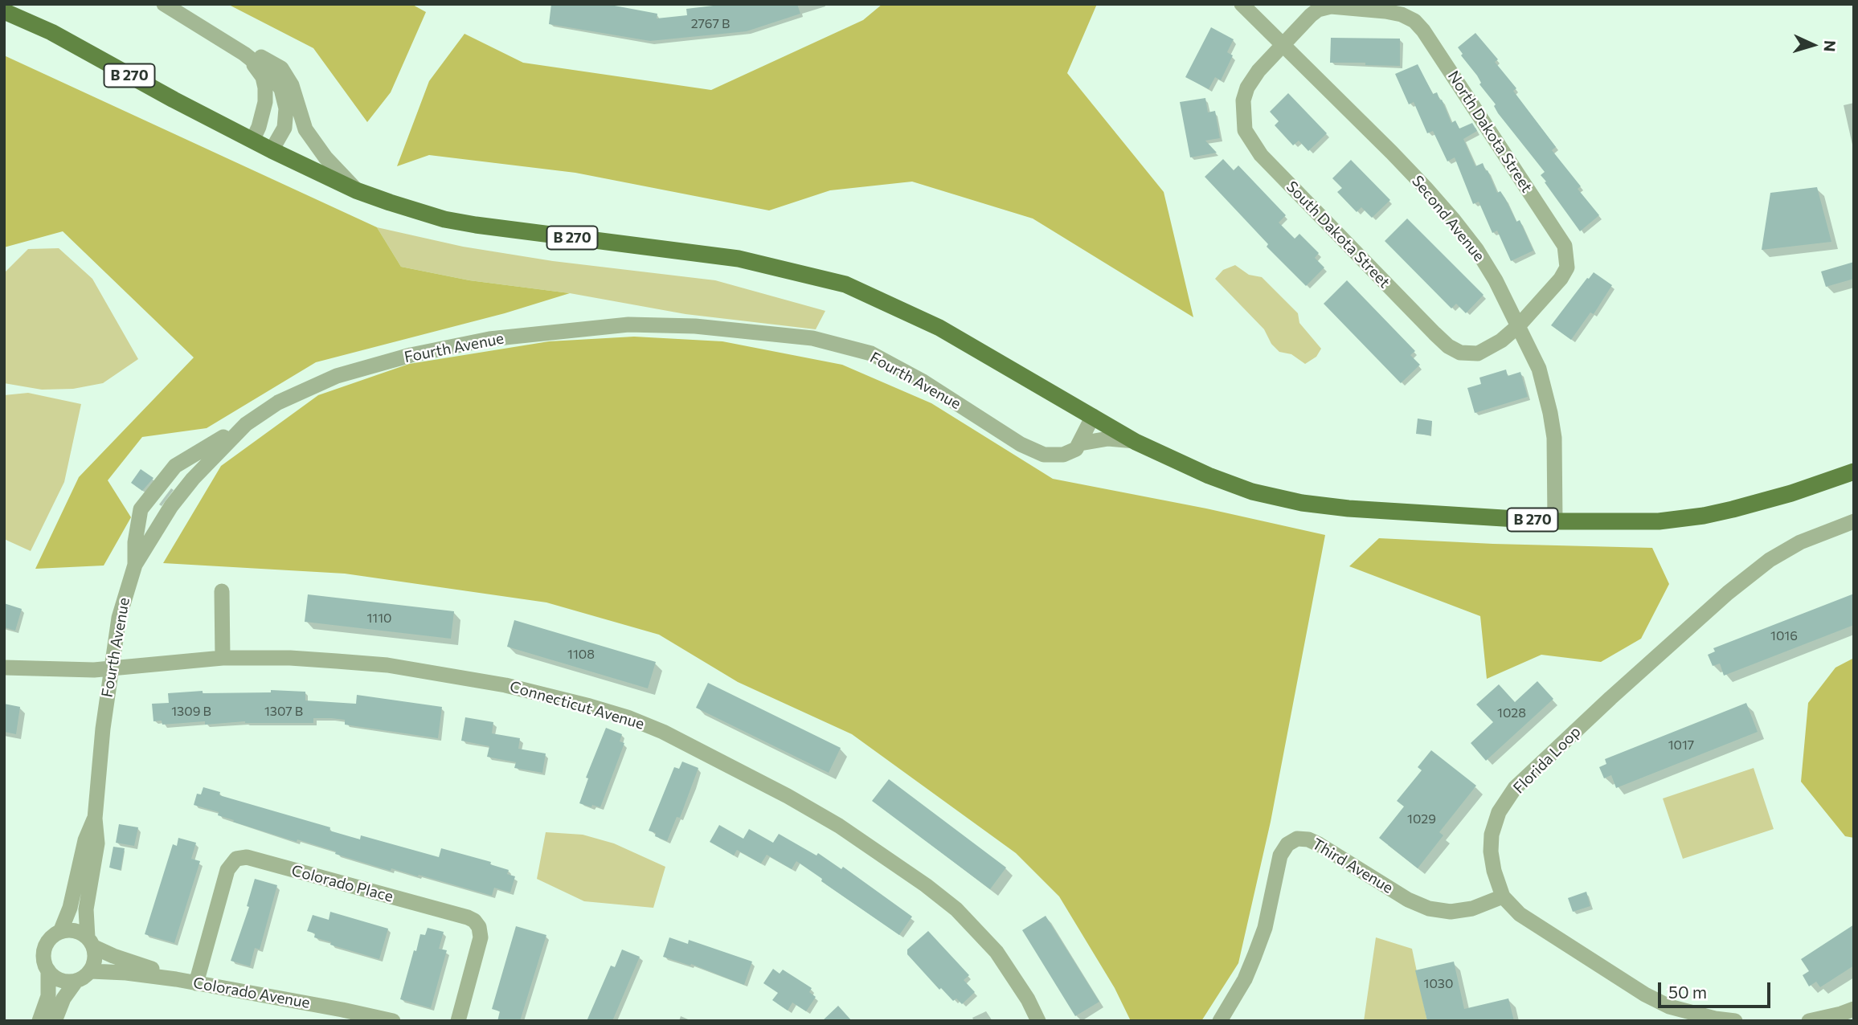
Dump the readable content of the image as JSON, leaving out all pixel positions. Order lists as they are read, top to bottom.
{
  "streets": {
    "main road": ["B 270"],
    "street": [
      "North Dakota Street",
      "Second Avenue",
      "South Dakota Street",
      "Fourth Avenue",
      "Connecticut Avenue",
      "Florida Loop",
      "Third Avenue",
      "Colorado Place",
      "Colorado Avenue"
    ]
  },
  "crossings": [
    ["B 270", "Second Avenue"],
    ["B 270", "Fourth Avenue"],
    ["North Dakota Street", "Second Avenue"],
    ["North Dakota Street", "South Dakota Street"],
    ["Second Avenue", "South Dakota Street"],
    ["Fourth Avenue", "Connecticut Avenue"],
    ["Fourth Avenue", "Colorado Avenue"],
    ["Florida Loop", "Third Avenue"],
    ["Colorado Place", "Colorado Avenue"]
  ],
  "house_numbers": [
    "2767 B",
    "1110",
    "1016",
    "1108",
    "1309 B",
    "1307 B",
    "1028",
    "1017",
    "1029",
    "1030"
  ],
  "scale_bar": "50 m",
  "north": "right"
}
